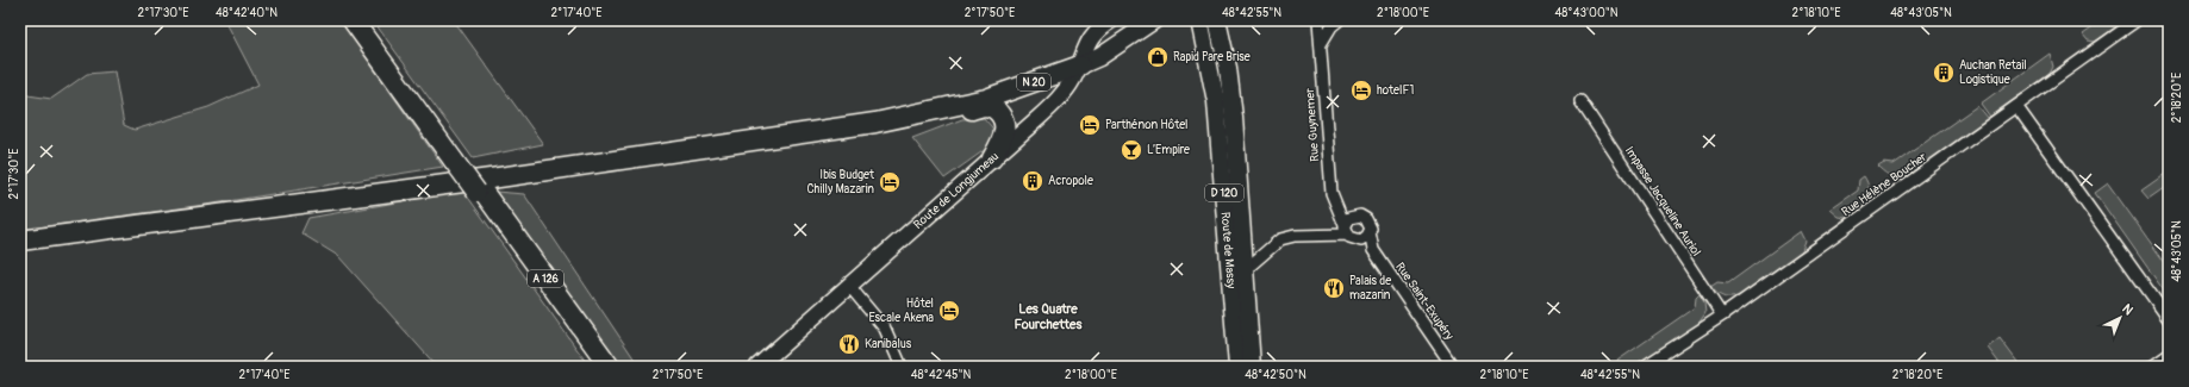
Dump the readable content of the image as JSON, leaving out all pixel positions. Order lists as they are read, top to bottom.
{
  "streets": {
    "highway": ["N 20", "A 126"],
    "main road": ["D 120", "Route de Massy"],
    "street": [
      "Rue Guynemer",
      "Rue Hélène Boucher",
      "Route de Longjumeau",
      "Impasse Jacqueline Auriol",
      "Rue Saint-Exupéry"
    ]
  },
  "crossings": [
    ["N 20", "Route de Longjumeau"],
    ["Rue Guynemer", "Rue Saint-Exupéry"],
    ["Rue Hélène Boucher", "Impasse Jacqueline Auriol"]
  ],
  "districts": ["Les Quatre Fourchettes"],
  "places": {
    "shop": ["Rapid Pare Brise"],
    "building": ["Auchan Retail Logistique", "Acropole"],
    "hotel": [
      "hotelF1",
      "Parthénon Hôtel",
      "Ibis Budget Chilly Mazarin",
      "Hôtel Escale Akena"
    ],
    "bar": ["L’Empire"],
    "restaurant": ["Palais de mazarin", "Kanibalus"]
  },
  "north": "top right",
  "coordinates": [
    "2°17'30\"E",
    "48°42'40\"N",
    "2°17'40\"E",
    "2°17'50\"E",
    "48°42'55\"N",
    "2°18'00\"E",
    "48°43'00\"N",
    "2°18'10\"E",
    "48°43'05\"N",
    "2°18'20\"E",
    "48°42'45\"N",
    "48°42'50\"N"
  ]
}
